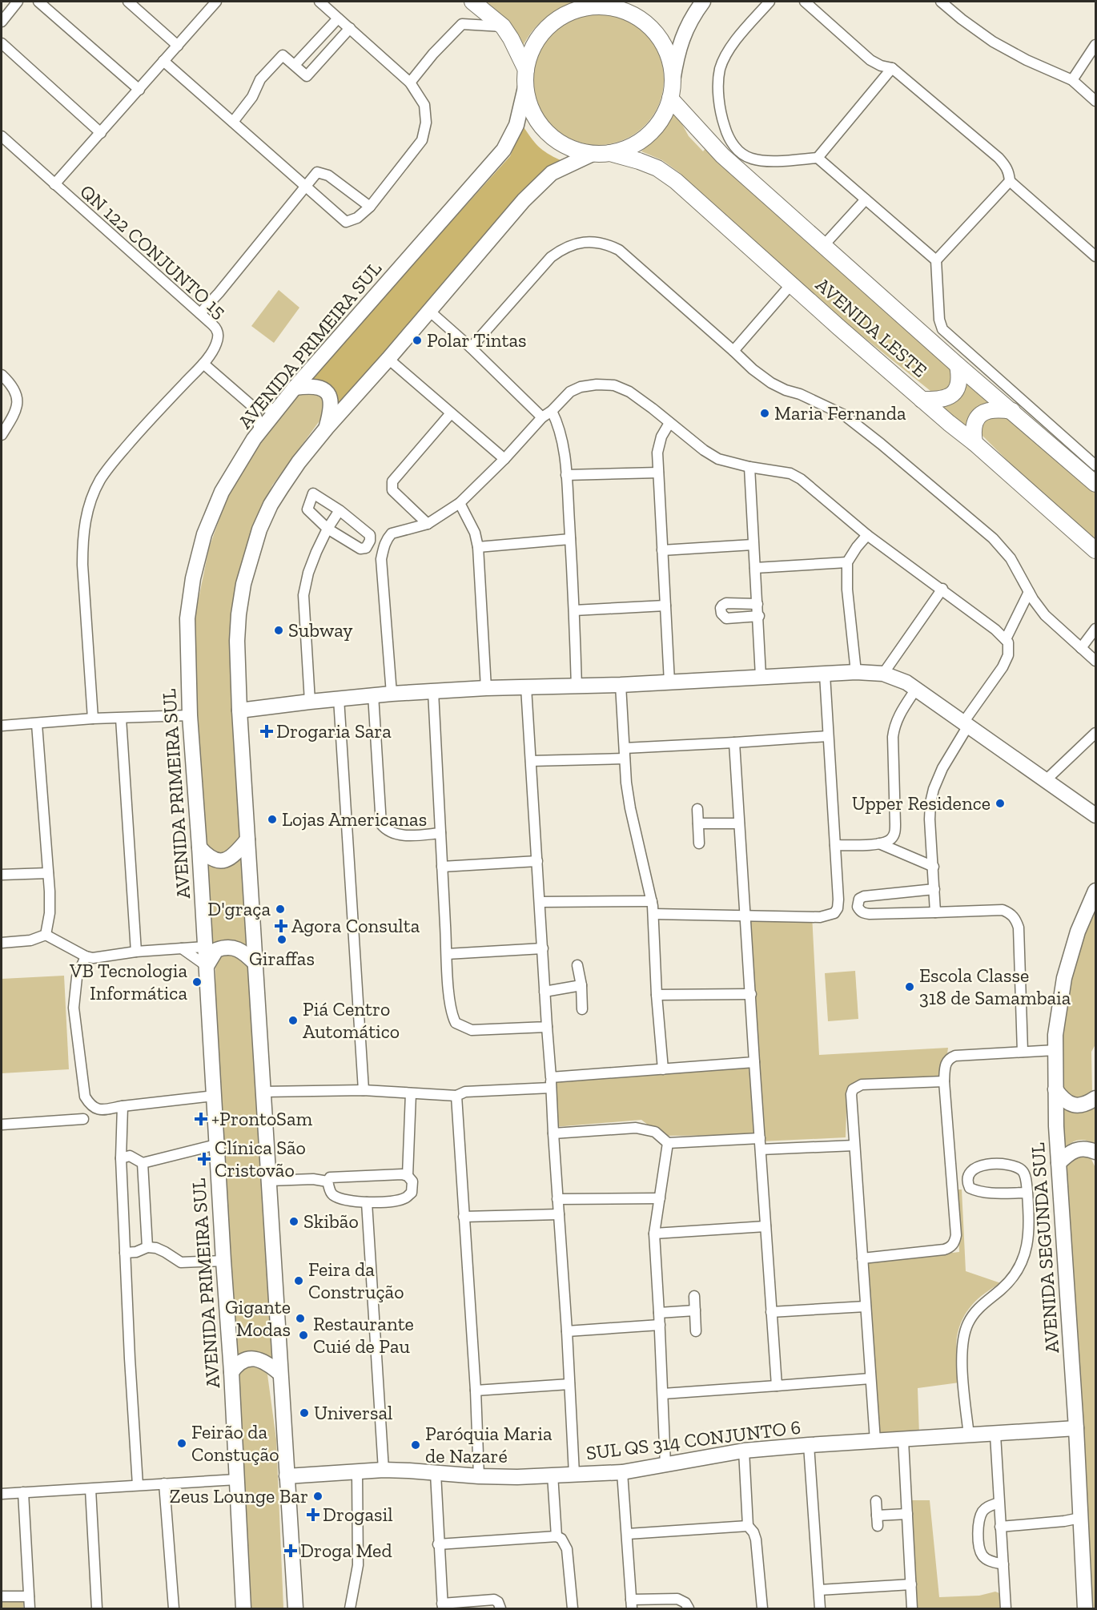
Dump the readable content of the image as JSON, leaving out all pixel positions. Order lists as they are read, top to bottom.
{
  "streets": {
    "main road": [
      "AVENIDA LESTE",
      "AVENIDA PRIMEIRA SUL",
      "AVENIDA SEGUNDA SUL",
      "SUL QS 314 CONJUNTO 6"
    ],
    "street": ["QN 122 CONJUNTO 15"]
  },
  "crossings": [
    ["AVENIDA LESTE", "AVENIDA PRIMEIRA SUL"],
    ["AVENIDA SEGUNDA SUL", "SUL QS 314 CONJUNTO 6"]
  ],
  "places": {
    "other": [
      "Polar Tintas",
      "Maria Fernanda",
      "Subway",
      "Upper Residence",
      "Lojas Americanas",
      "D'graça",
      "Giraffas",
      "VB Tecnologia Informática",
      "Escola Classe 318 de Samambaia",
      "Piá Centro Automático",
      "Skibão",
      "Feira da Construção",
      "Gigante Modas",
      "Restaurante Cuié de Pau",
      "Universal",
      "Feirão da Constução",
      "Paróquia Maria de Nazaré",
      "Zeus Lounge Bar"
    ],
    "health": [
      "Drogaria Sara",
      "Agora Consulta",
      "+ProntoSam",
      "Clínica São Cristovão",
      "Drogasil",
      "Droga Med"
    ]
  }
}
